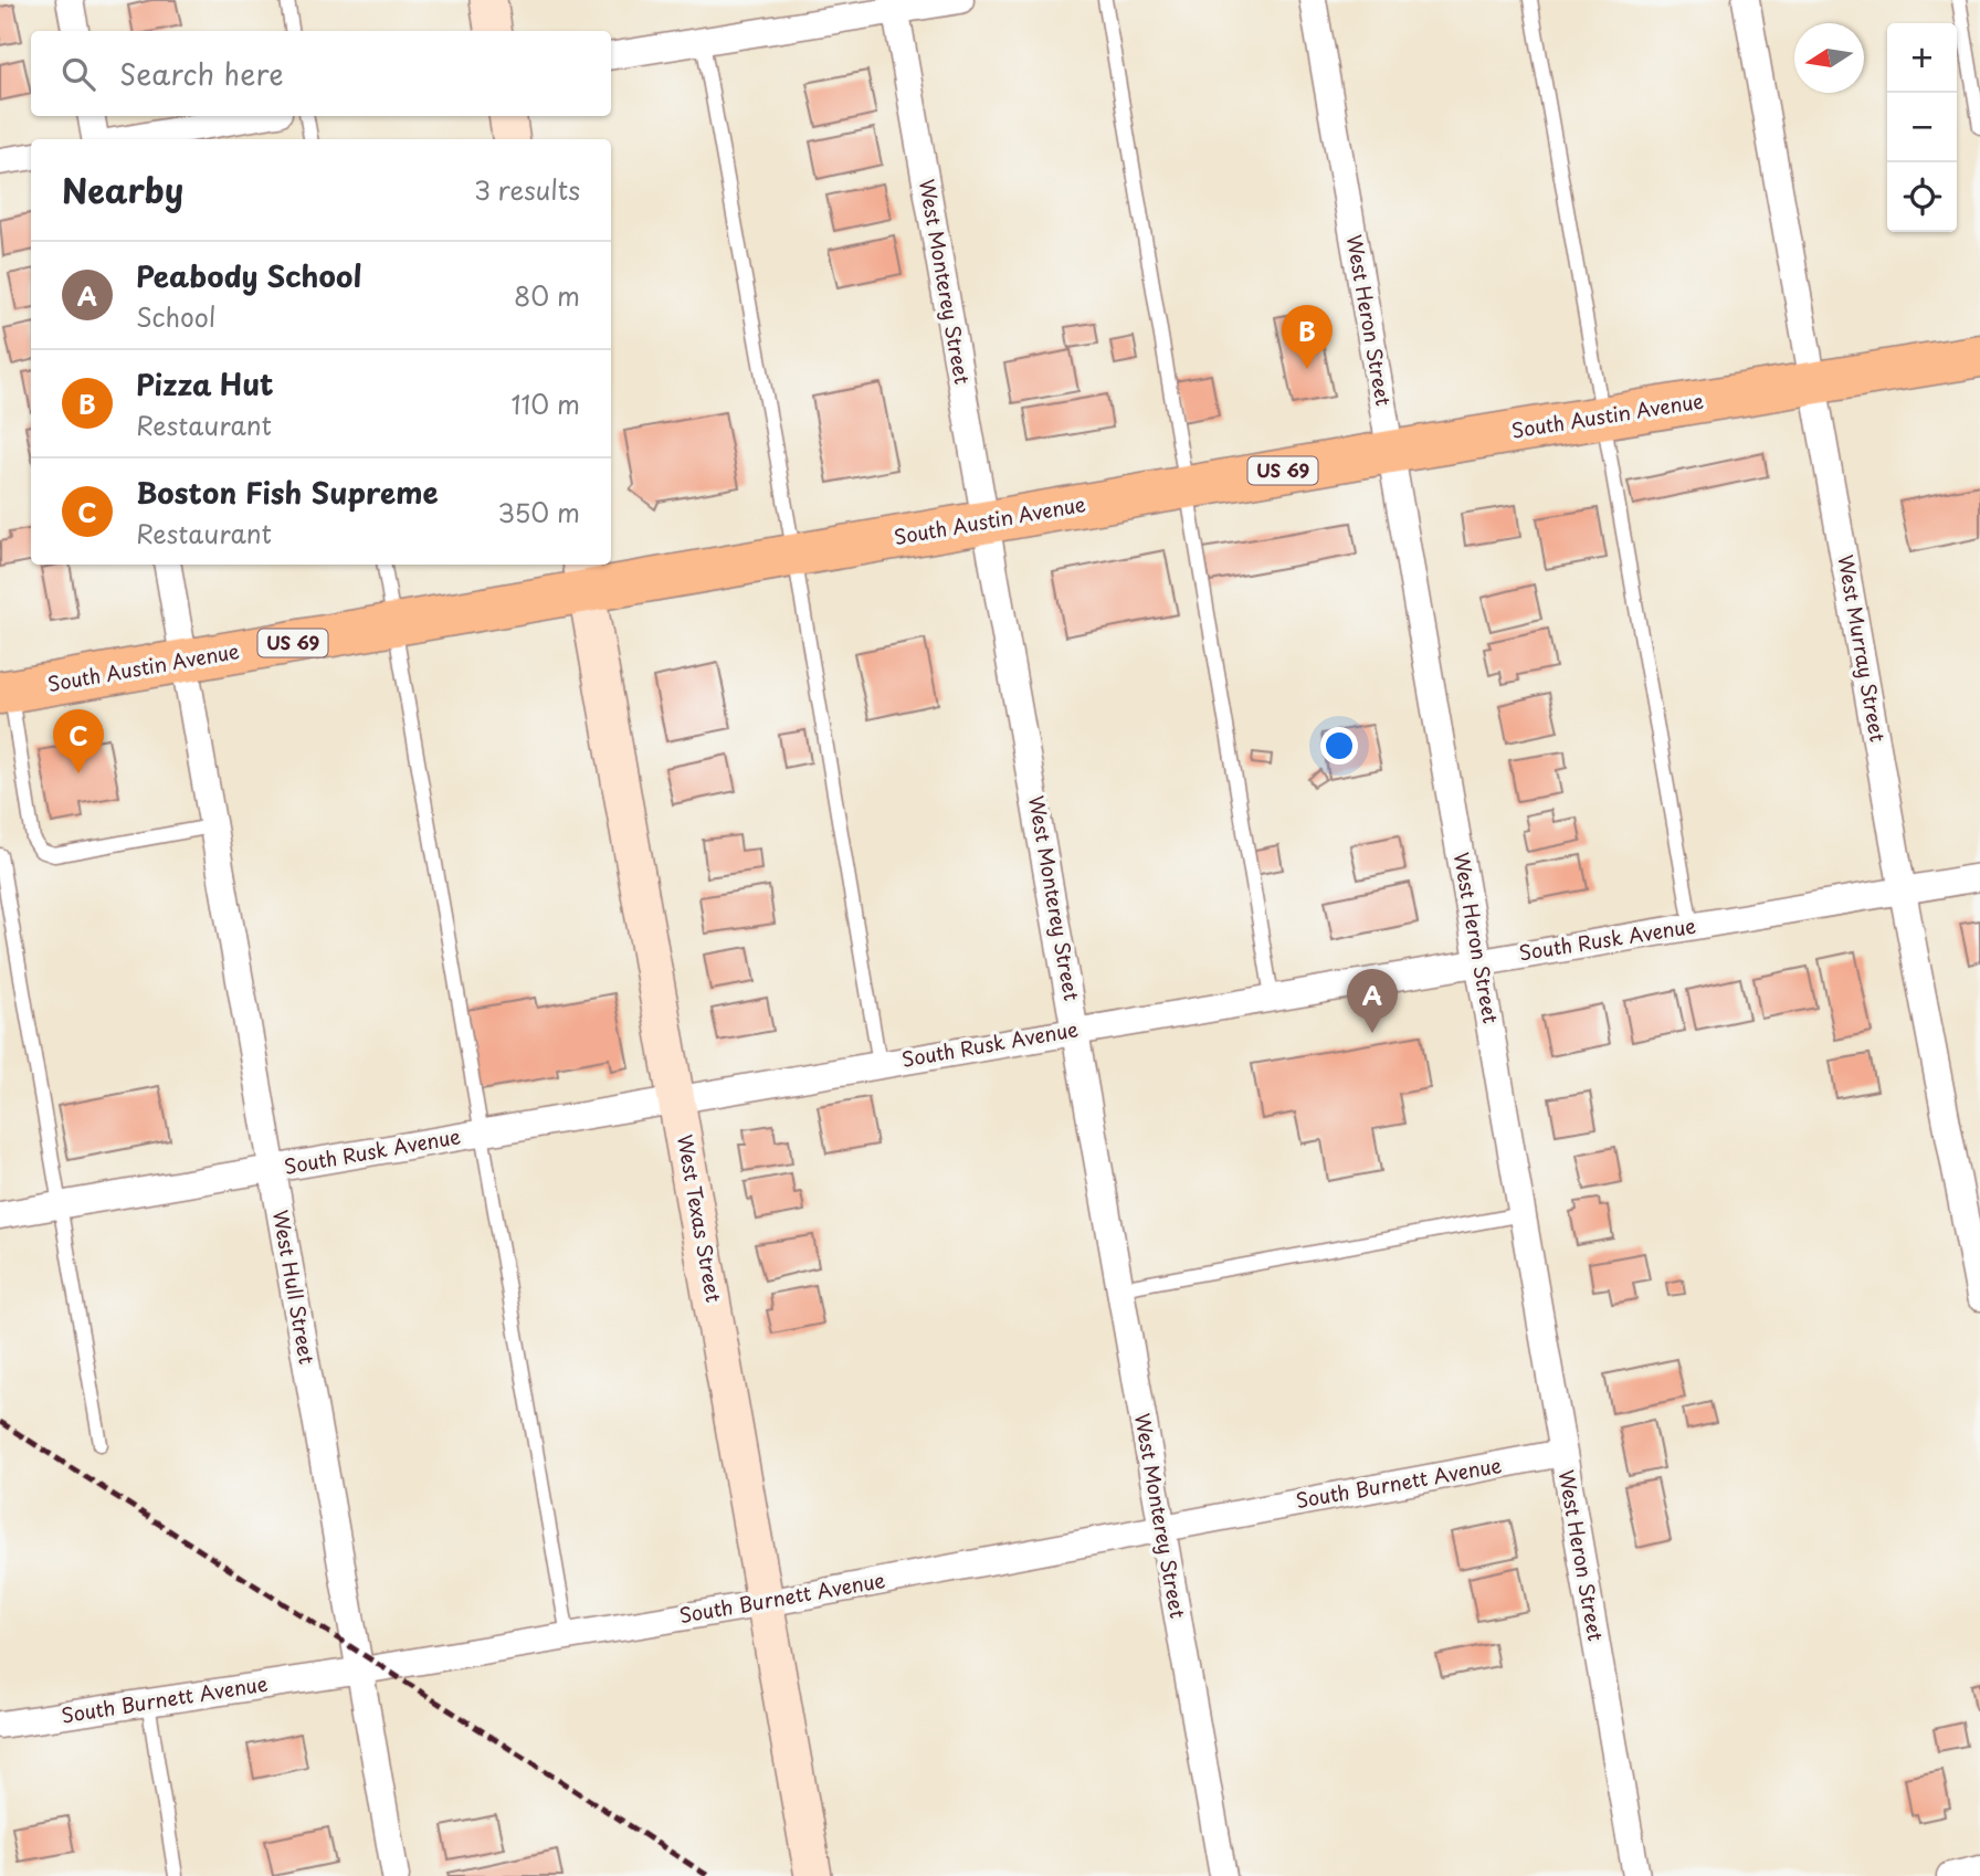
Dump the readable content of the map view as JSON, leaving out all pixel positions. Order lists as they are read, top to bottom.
{
  "streets": {
    "highway": ["South Austin Avenue", "US 69"],
    "street": [
      "West Monterey Street",
      "West Heron Street",
      "West Murray Street",
      "South Rusk Avenue",
      "West Texas Street",
      "West Hull Street",
      "South Burnett Avenue"
    ]
  },
  "crossings": [
    ["West Monterey Street", "South Austin Avenue"],
    ["West Monterey Street", "South Rusk Avenue"],
    ["West Monterey Street", "South Burnett Avenue"],
    ["West Heron Street", "South Austin Avenue"],
    ["West Heron Street", "South Rusk Avenue"],
    ["West Heron Street", "South Burnett Avenue"],
    ["South Austin Avenue", "West Murray Street"],
    ["South Austin Avenue", "West Texas Street"],
    ["South Austin Avenue", "West Hull Street"],
    ["West Murray Street", "South Rusk Avenue"],
    ["South Rusk Avenue", "West Texas Street"],
    ["South Rusk Avenue", "West Hull Street"],
    ["West Texas Street", "South Burnett Avenue"],
    ["West Hull Street", "South Burnett Avenue"]
  ],
  "north": "left",
  "page": {
    "map_buttons": ["+", "−"],
    "search": "Search here",
    "heading": ["Nearby", "3 results"],
    "list": [
      {
        "mark": "A",
        "name": "Peabody School",
        "note": "School",
        "value": "80 m"
      },
      {
        "mark": "B",
        "name": "Pizza Hut",
        "note": "Restaurant",
        "value": "110 m"
      },
      {
        "mark": "C",
        "name": "Boston Fish Supreme",
        "note": "Restaurant",
        "value": "350 m"
      }
    ],
    "pins": ["B", "C", "A"]
  }
}
